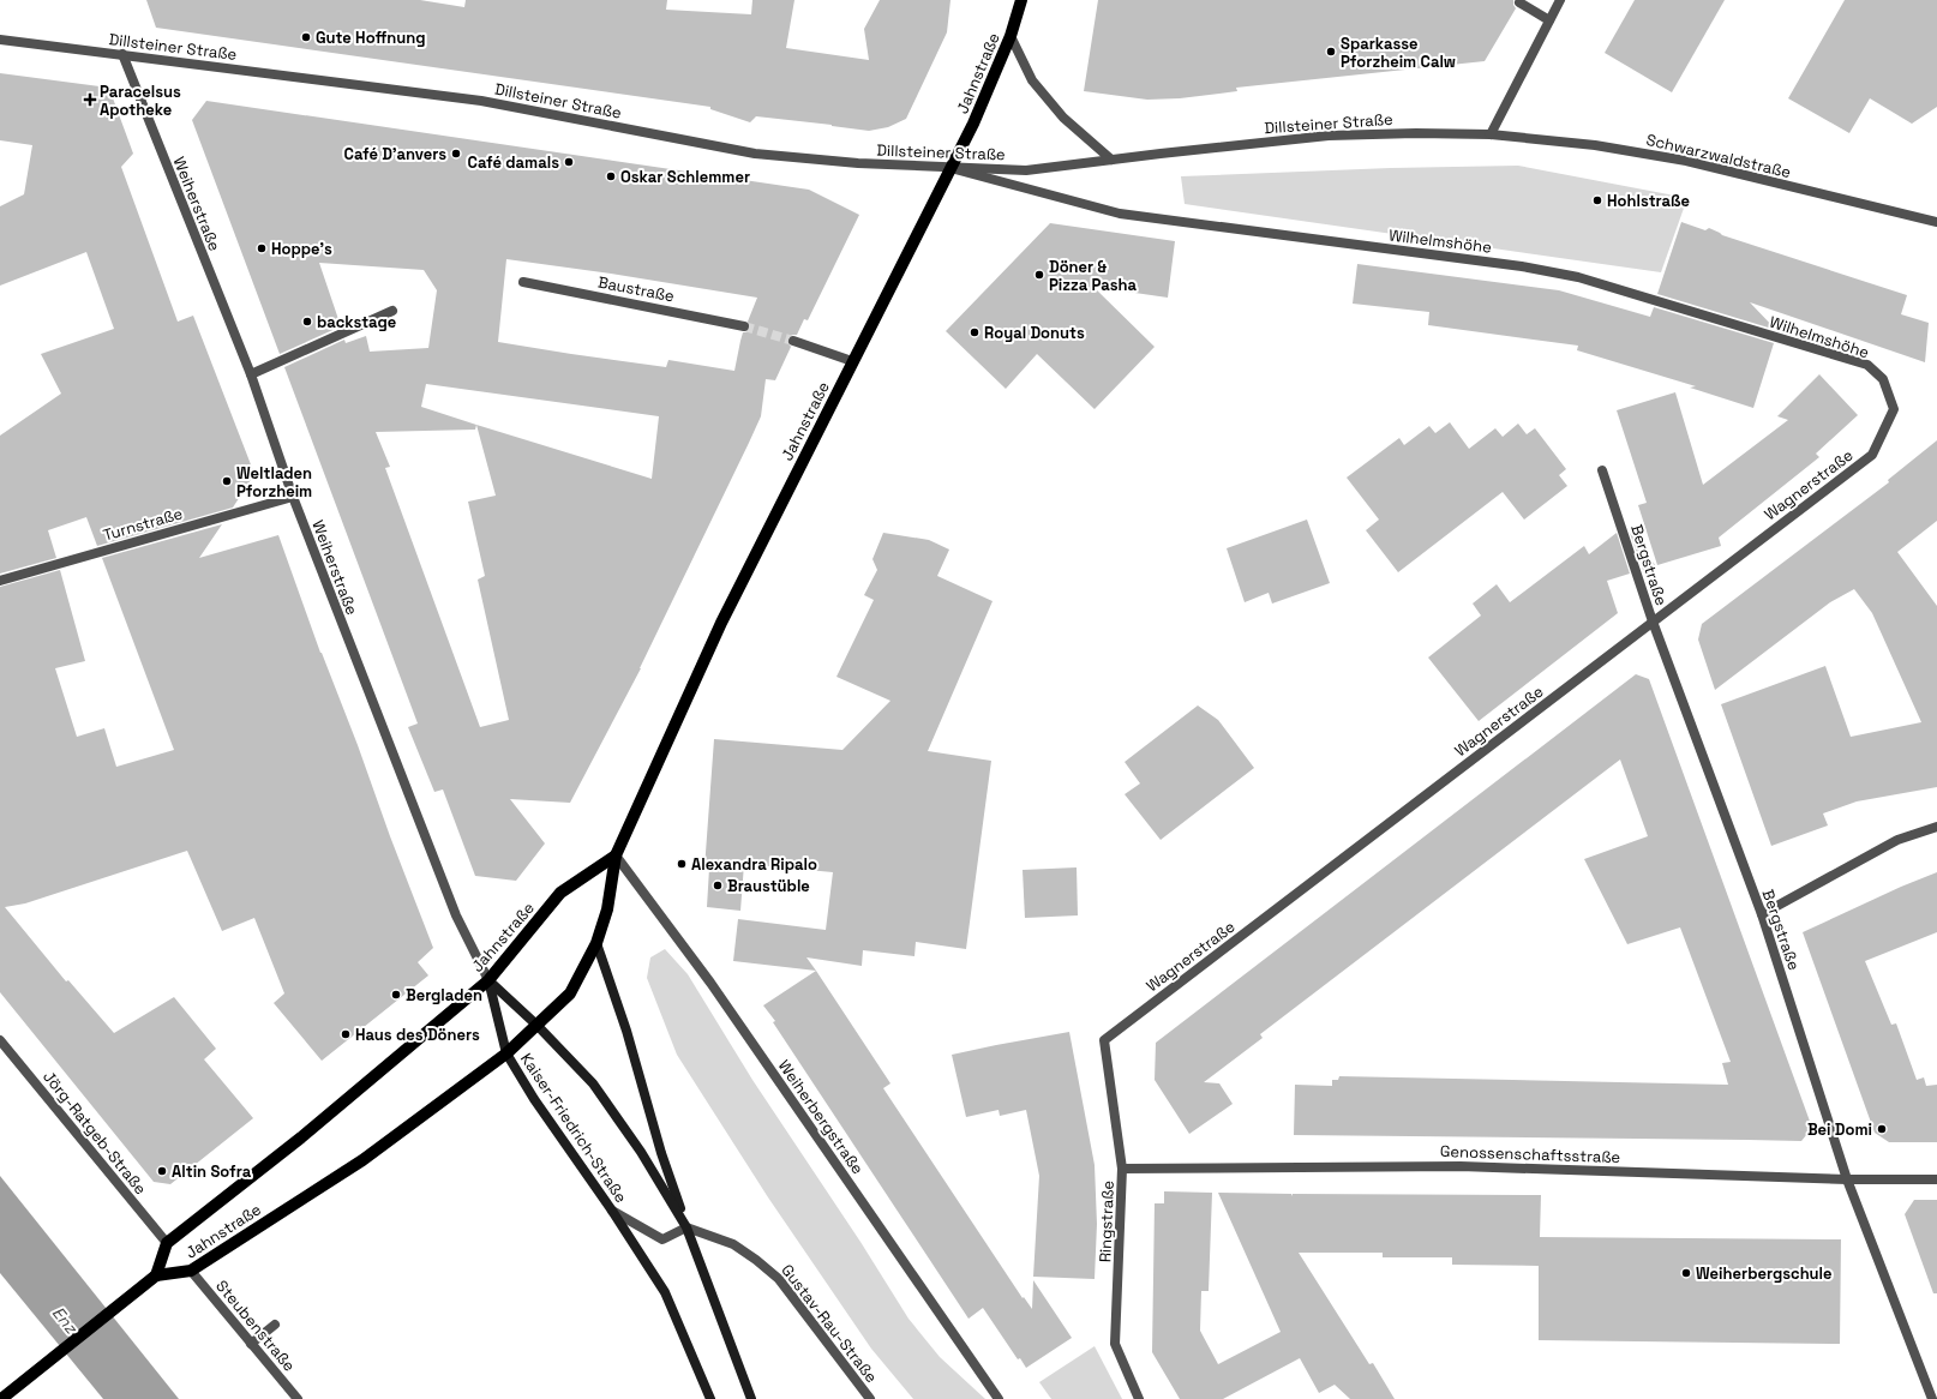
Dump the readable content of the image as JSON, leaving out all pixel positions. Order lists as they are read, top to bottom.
{
  "streets": {
    "main road": ["Jahnstraße"],
    "street": [
      "Dillsteiner Straße",
      "Schwarzwaldstraße",
      "Weiherstraße",
      "Wilhelmshöhe",
      "Baustraße",
      "Wagnerstraße",
      "Turnstraße",
      "Bergstraße",
      "Weiherbergstraße",
      "Kaiser-Friedrich-Straße",
      "Jörg-Ratgeb-Straße",
      "Genossenschaftsstraße",
      "Ringstraße",
      "Gustav-Rau-Straße",
      "Steubenstraße"
    ]
  },
  "crossings": [
    ["Dillsteiner Straße", "Jahnstraße"],
    ["Dillsteiner Straße", "Schwarzwaldstraße"],
    ["Dillsteiner Straße", "Weiherstraße"],
    ["Dillsteiner Straße", "Wilhelmshöhe"],
    ["Jahnstraße", "Weiherstraße"],
    ["Jahnstraße", "Wilhelmshöhe"],
    ["Jahnstraße", "Weiherbergstraße"],
    ["Jahnstraße", "Kaiser-Friedrich-Straße"],
    ["Jahnstraße", "Jörg-Ratgeb-Straße"],
    ["Jahnstraße", "Steubenstraße"],
    ["Weiherstraße", "Turnstraße"],
    ["Weiherstraße", "Kaiser-Friedrich-Straße"],
    ["Wilhelmshöhe", "Wagnerstraße"],
    ["Wagnerstraße", "Bergstraße"],
    ["Wagnerstraße", "Ringstraße"],
    ["Bergstraße", "Genossenschaftsstraße"],
    ["Kaiser-Friedrich-Straße", "Gustav-Rau-Straße"],
    ["Genossenschaftsstraße", "Ringstraße"]
  ],
  "water": ["Enz"],
  "places": {
    "other": [
      "Gute Hoffnung",
      "Sparkasse Pforzheim Calw",
      "Café D'anvers",
      "Café damals",
      "Oskar Schlemmer",
      "Hohlstraße",
      "Hoppe's",
      "Döner & Pizza Pasha",
      "backstage",
      "Royal Donuts",
      "Weltladen Pforzheim",
      "Alexandra Ripalo",
      "Braustüble",
      "Bergladen",
      "Haus des Döners",
      "Bei Domi",
      "Altin Sofra",
      "Weiherbergschule"
    ],
    "health": ["Paracelsus Apotheke"]
  }
}
